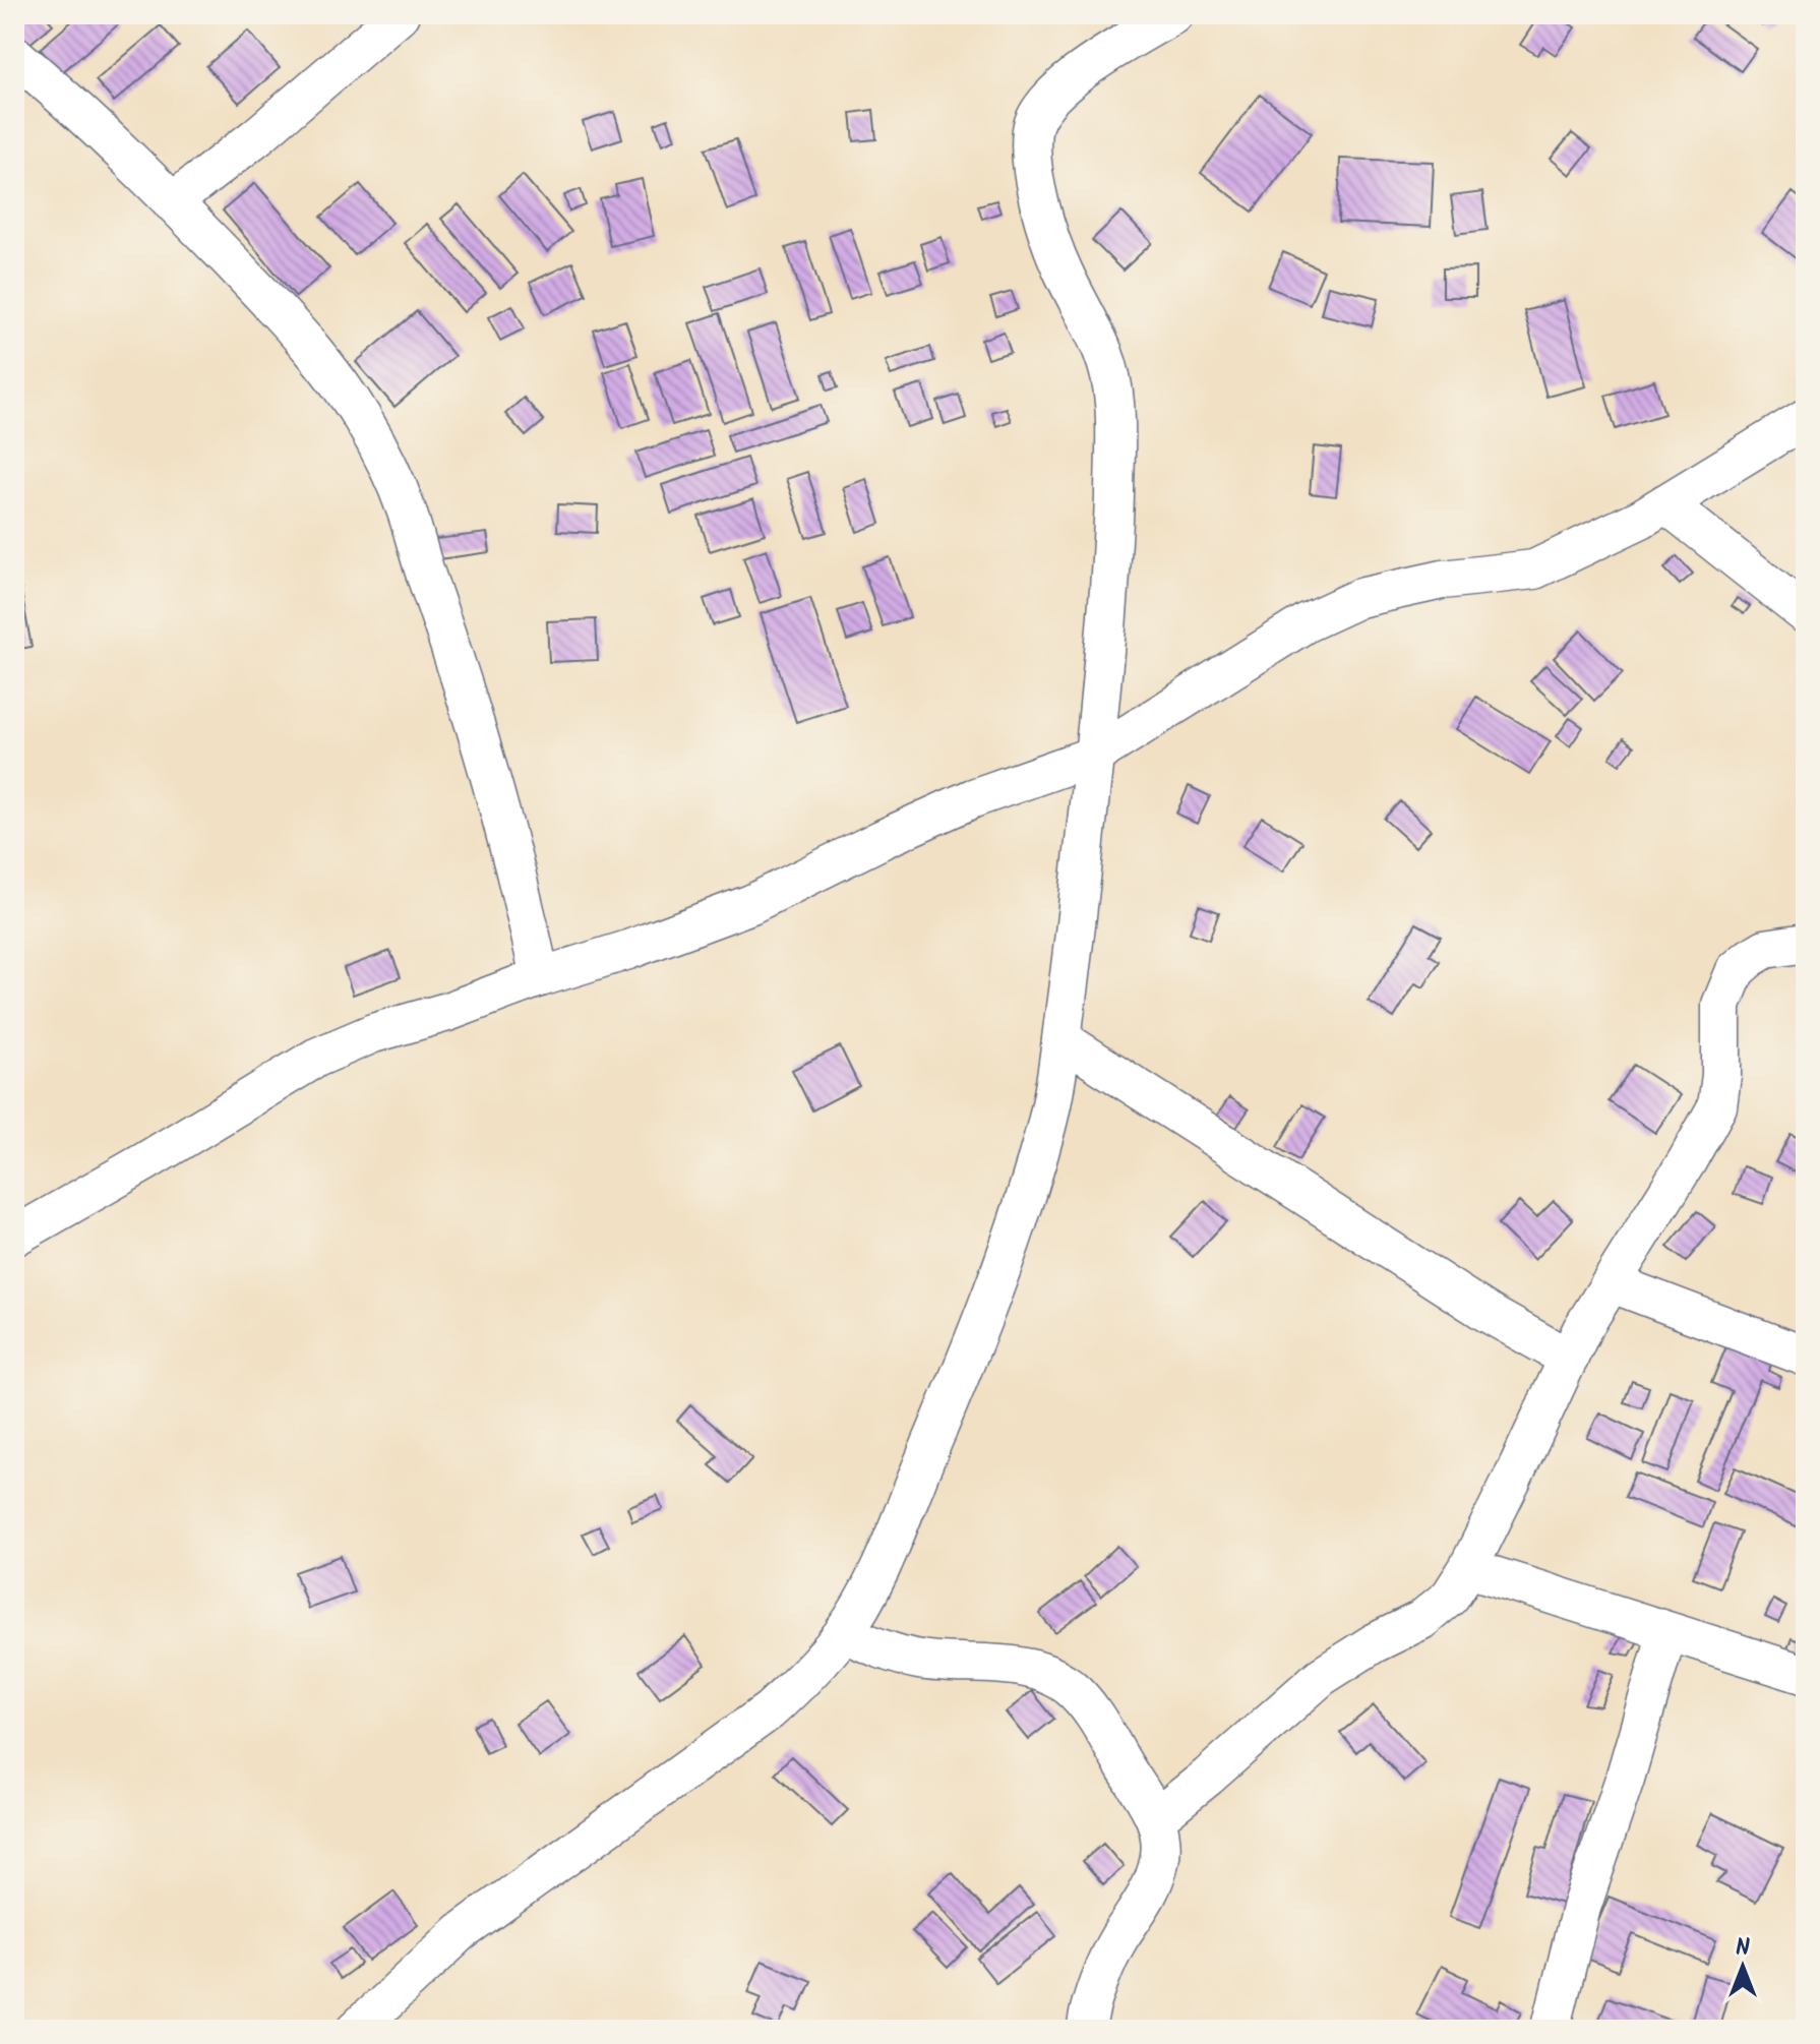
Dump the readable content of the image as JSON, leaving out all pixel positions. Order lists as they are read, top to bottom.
{
  "north": "top"
}
